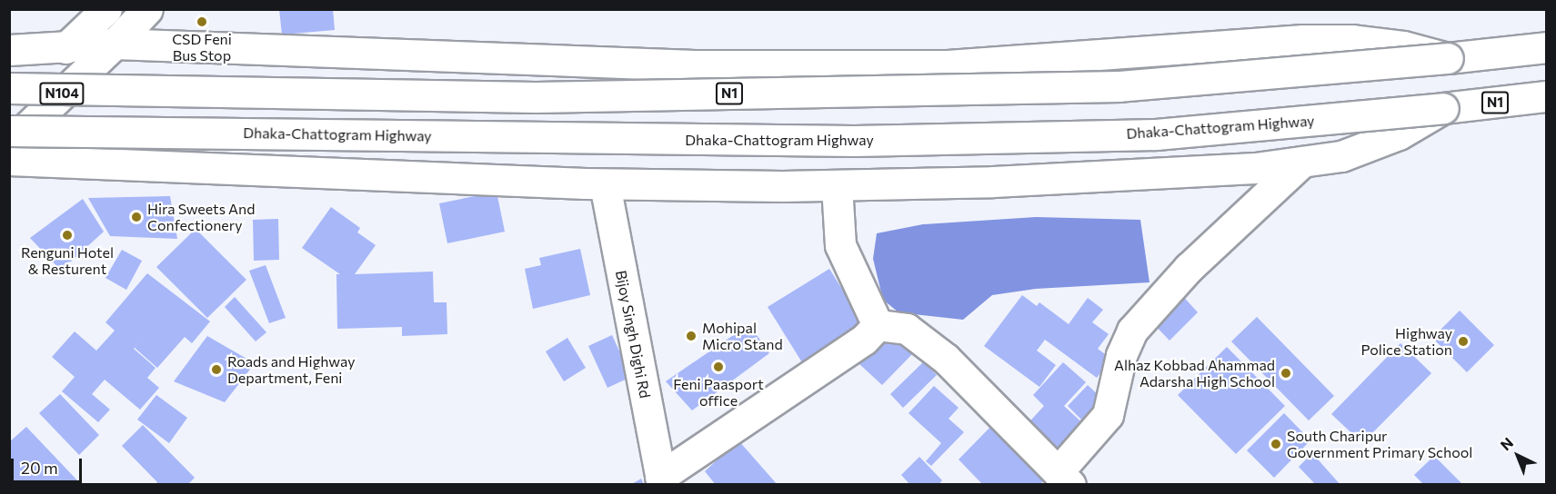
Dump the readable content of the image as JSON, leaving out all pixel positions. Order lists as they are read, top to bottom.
{
  "streets": {
    "main road": [
      "N104",
      "N1",
      "Dhaka-Chattogram Highway",
      "Bijoy Singh Dighi Rd"
    ]
  },
  "places": [
    "CSD Feni Bus Stop",
    "Hira Sweets And Confectionery",
    "Renguni Hotel & Resturent",
    "Mohipal Micro Stand",
    "Highway Police Station",
    "Feni Paasport office",
    "Roads and Highway Department, Feni",
    "Alhaz Kobbad Ahammad Adarsha High School",
    "South Charipur Government Primary School"
  ],
  "scale_bar": "20 m",
  "north": "top left"
}
